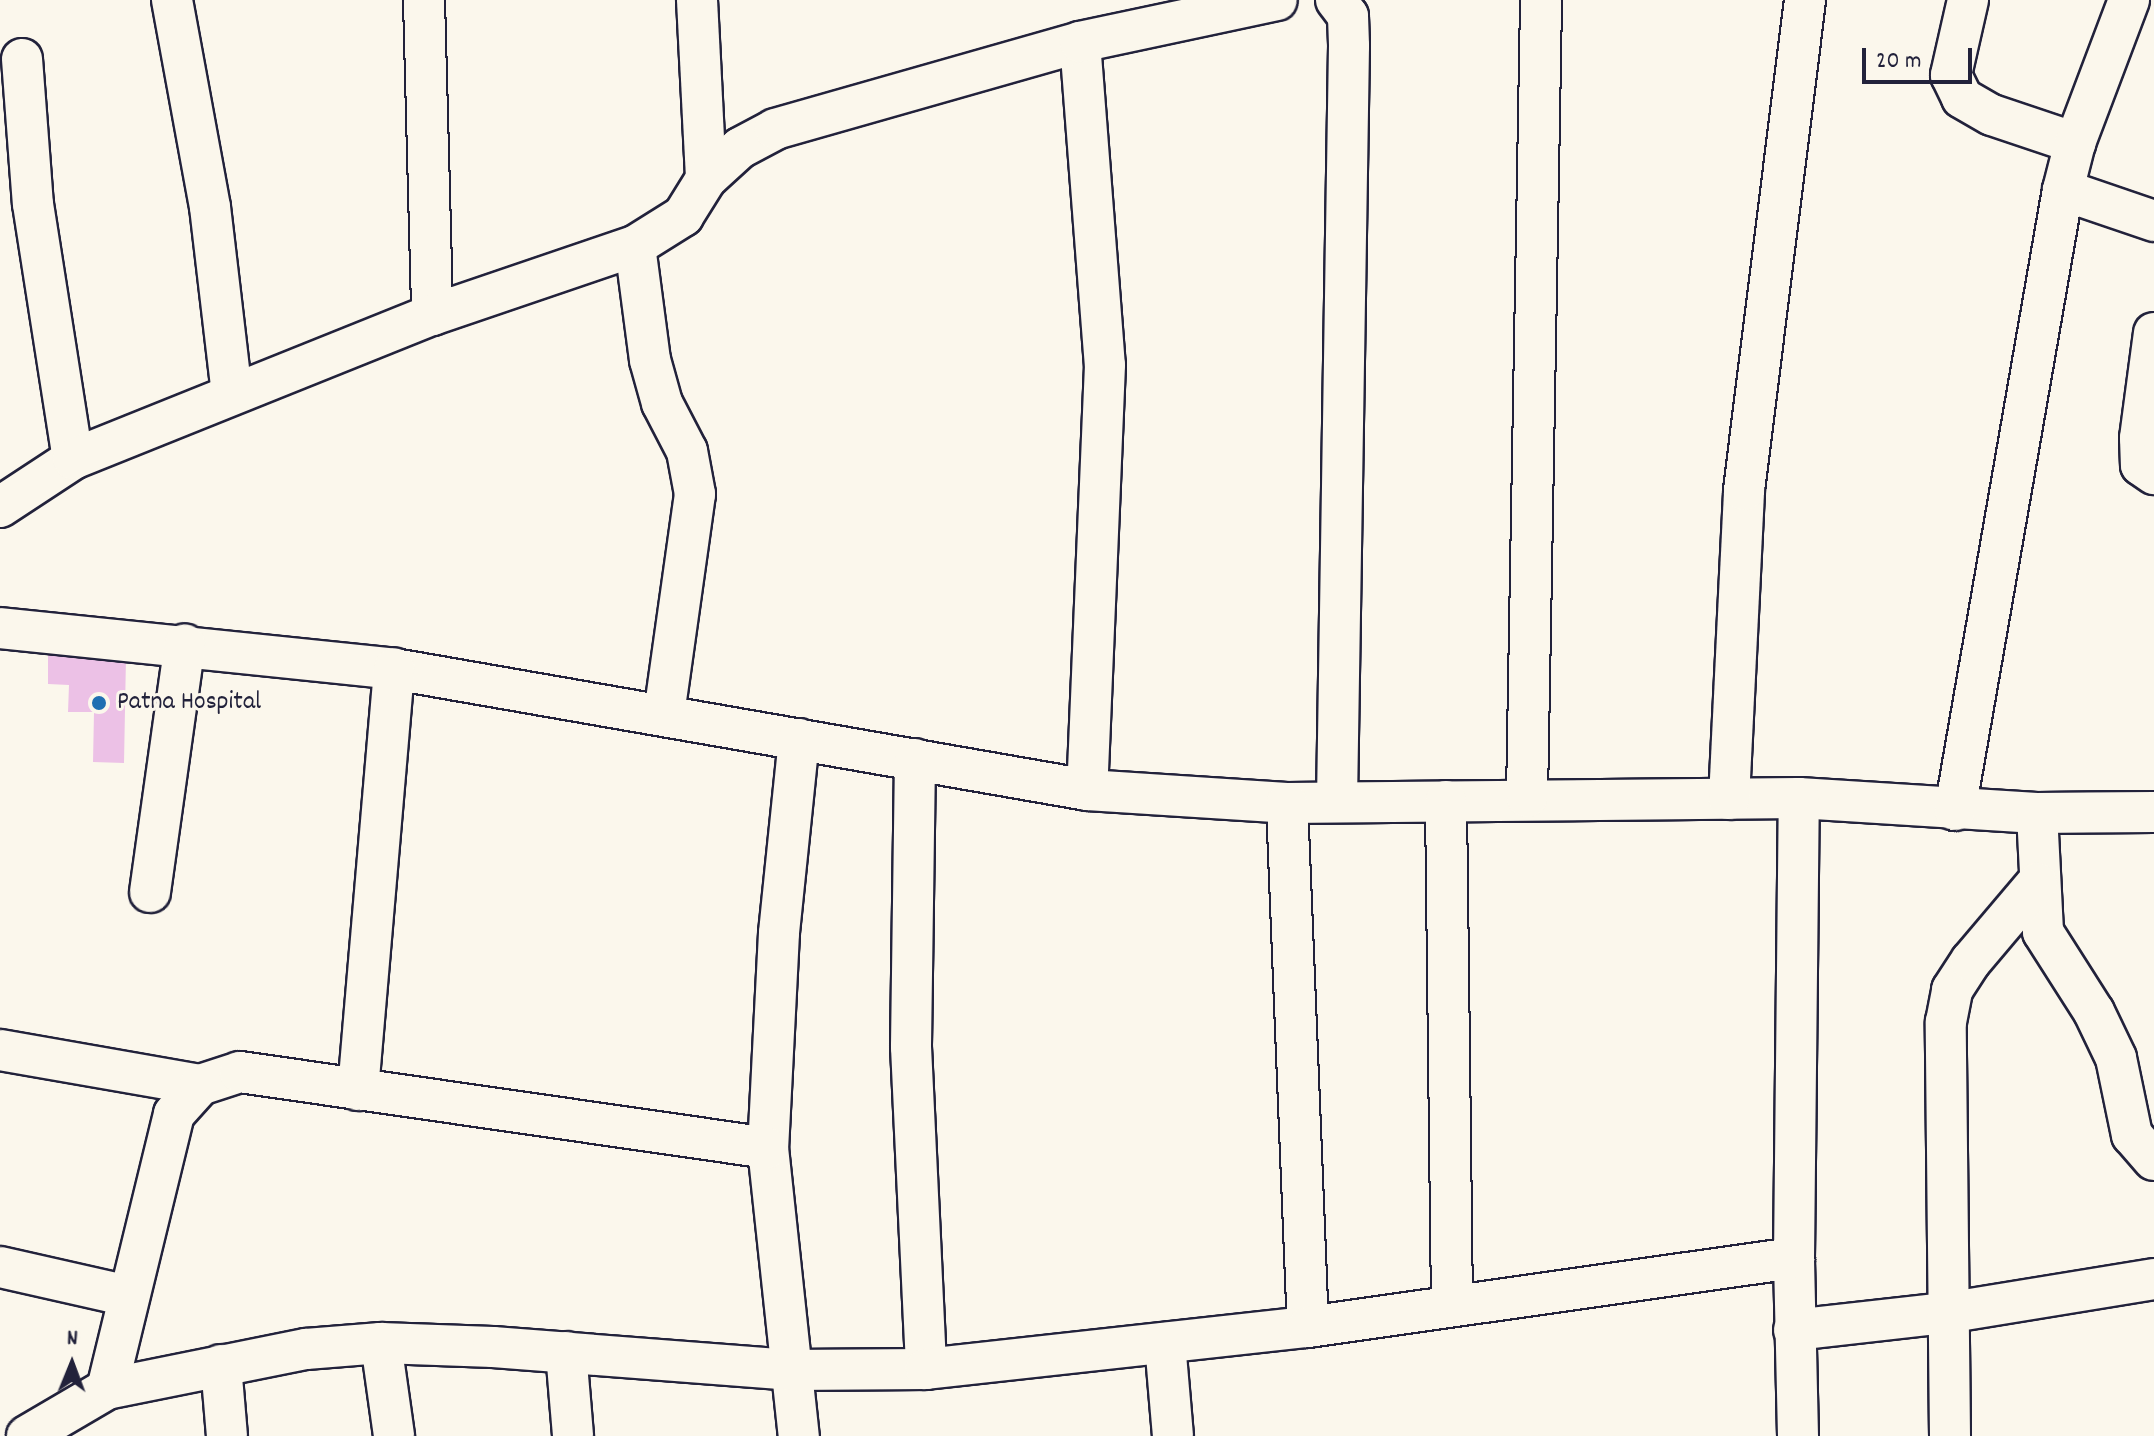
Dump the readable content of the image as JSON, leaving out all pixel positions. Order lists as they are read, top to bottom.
{
  "places": ["Patna Hospital"],
  "scale_bar": "20 m",
  "north": "top"
}
